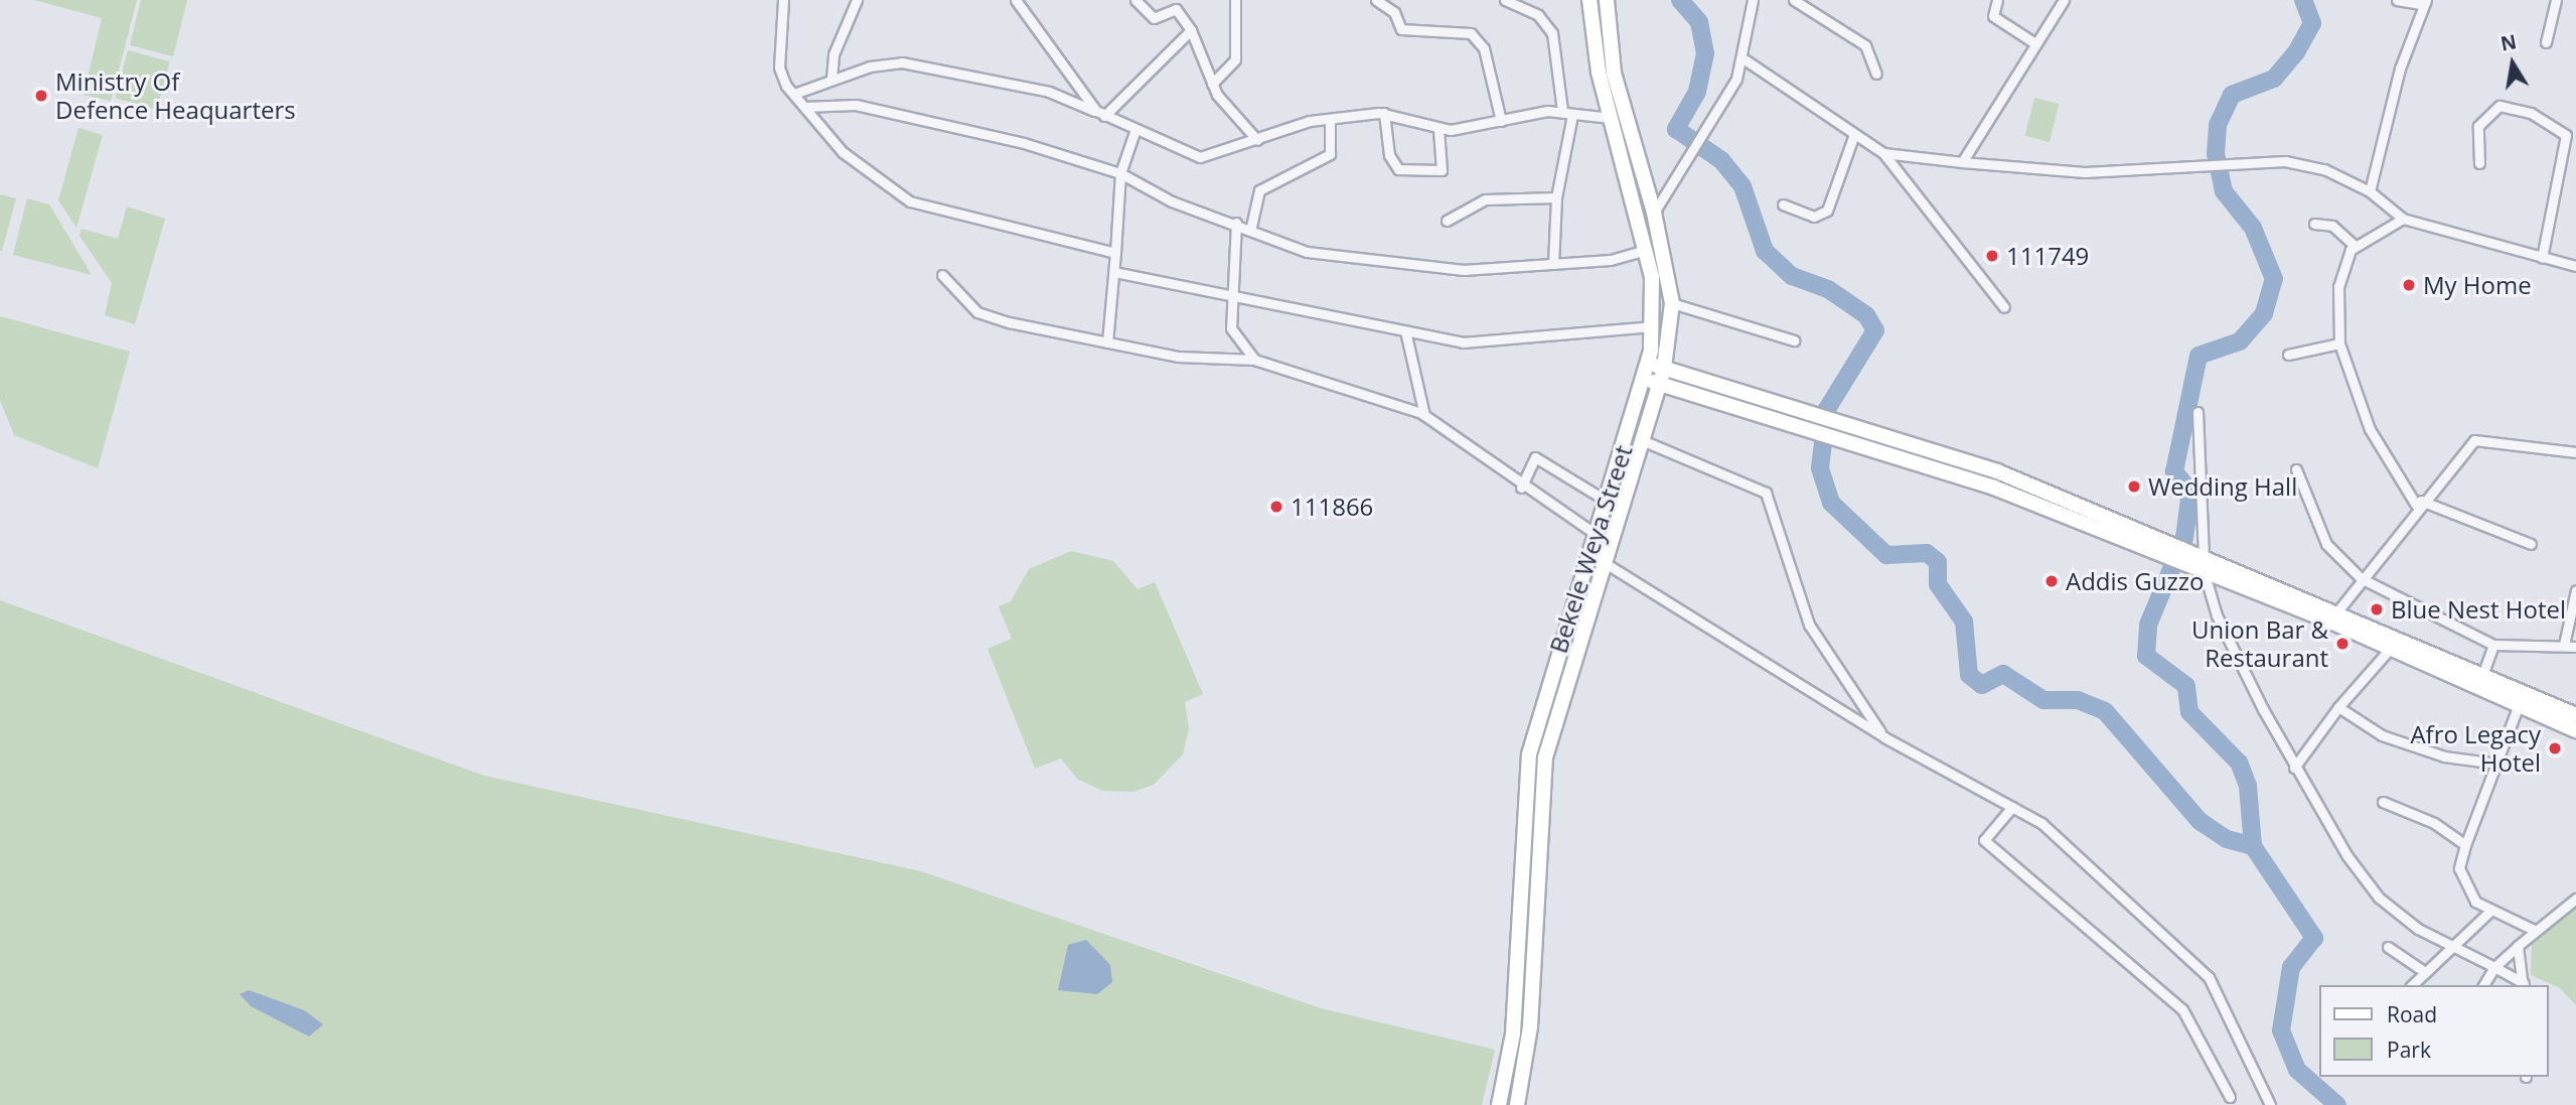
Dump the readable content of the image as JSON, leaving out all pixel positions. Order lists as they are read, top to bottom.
{
  "streets": {
    "main road": ["Bekele Weya Street"]
  },
  "places": [
    "Ministry Of Defence Heaquarters",
    "111749",
    "My Home",
    "Wedding Hall",
    "111866",
    "Addis Guzzo",
    "Blue Nest Hotel",
    "Union Bar & Restaurant",
    "Afro Legacy Hotel"
  ],
  "legend": ["Road", "Park"],
  "north": "top"
}
